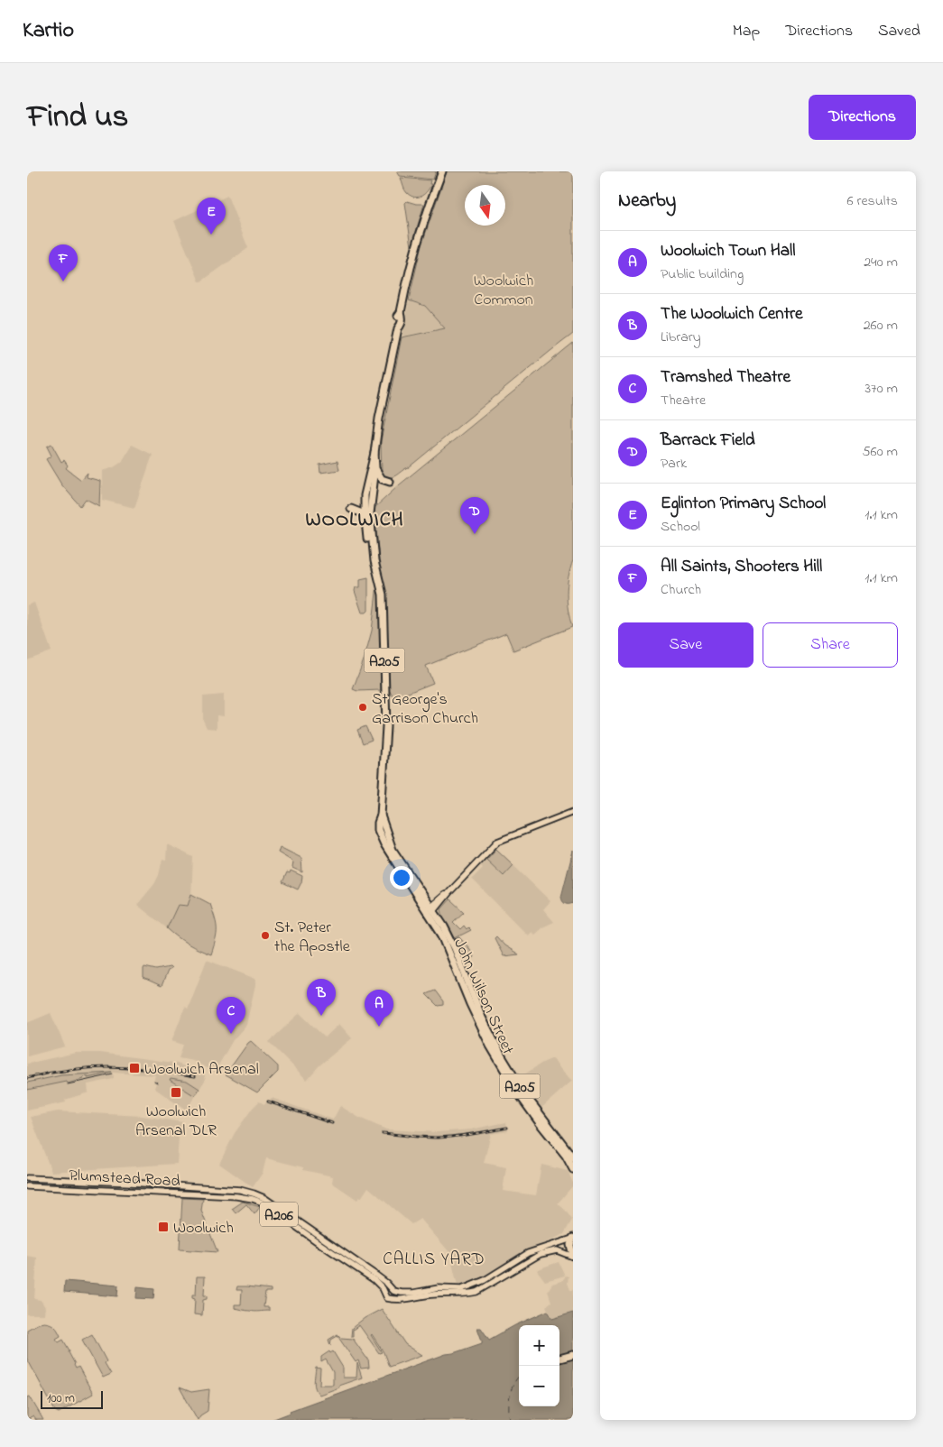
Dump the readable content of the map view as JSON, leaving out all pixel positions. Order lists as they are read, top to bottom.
{
  "streets": {
    "highway": ["A205", "John Wilson Street"],
    "main road": ["Plumstead Road", "A206"]
  },
  "crossings": [
    ["A205", "John Wilson Street"],
    ["Plumstead Road", "A206"]
  ],
  "districts": ["WOOLWICH", "CALLIS YARD"],
  "parks": ["Woolwich Common"],
  "places": {
    "other": ["St George's Garrison Church", "St. Peter the Apostle"],
    "transit": ["Woolwich Arsenal", "Woolwich Arsenal DLR", "Woolwich"]
  },
  "scale_bar": "100 m",
  "north": "bottom",
  "page": {
    "header": "Kartio",
    "nav": ["Map", "Directions", "Saved"],
    "title": "Find us",
    "buttons": [
      "Directions",
      ["Save", "Share"]
    ],
    "heading": ["Nearby", "6 results"],
    "pins": [
      "E",
      "F",
      "D",
      "B",
      "A",
      "C"
    ],
    "list": [
      {
        "mark": "A",
        "name": "Woolwich Town Hall",
        "note": "Public building",
        "value": "240 m"
      },
      {
        "mark": "B",
        "name": "The Woolwich Centre",
        "note": "Library",
        "value": "260 m"
      },
      {
        "mark": "C",
        "name": "Tramshed Theatre",
        "note": "Theatre",
        "value": "370 m"
      },
      {
        "mark": "D",
        "name": "Barrack Field",
        "note": "Park",
        "value": "560 m"
      },
      {
        "mark": "E",
        "name": "Eglinton Primary School",
        "note": "School",
        "value": "1.1 km"
      },
      {
        "mark": "F",
        "name": "All Saints, Shooters Hill",
        "note": "Church",
        "value": "1.1 km"
      }
    ],
    "map_buttons": ["+", "−"],
    "scale": "100 m"
  }
}
